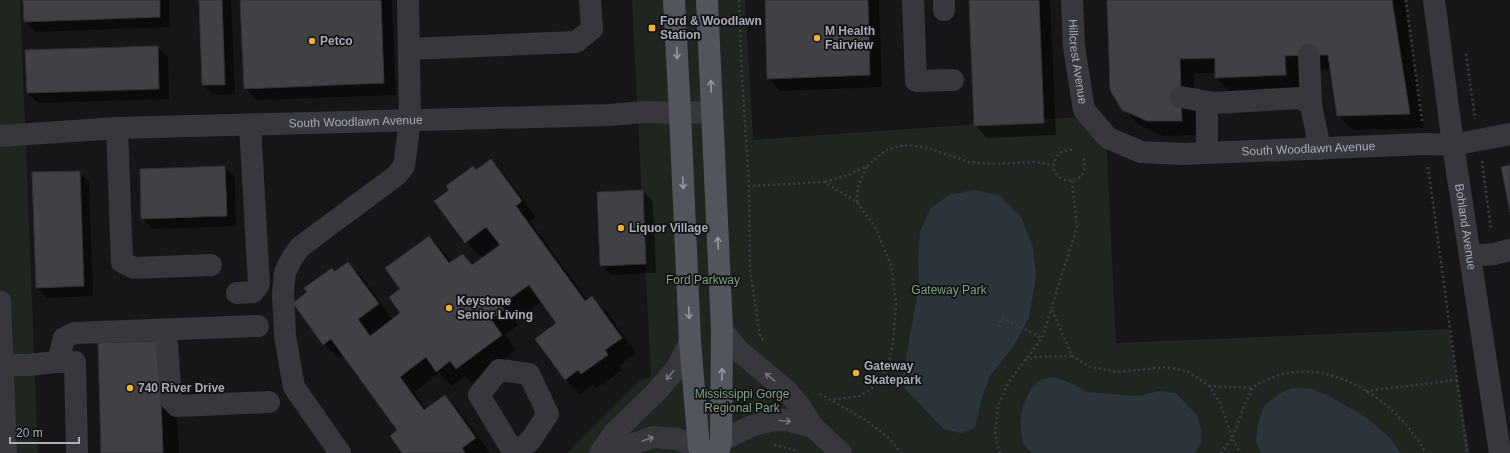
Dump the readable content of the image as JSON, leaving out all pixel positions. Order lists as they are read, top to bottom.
{
  "streets": {
    "street": ["Hillcrest Avenue", "South Woodlawn Avenue", "Bohland Avenue"]
  },
  "crossings": [
    ["Hillcrest Avenue", "South Woodlawn Avenue"],
    ["South Woodlawn Avenue", "Bohland Avenue"]
  ],
  "parks": ["Ford Parkway", "Gateway Park", "Mississippi Gorge Regional Park"],
  "places": {
    "transit": ["Ford & Woodlawn Station"],
    "other": [
      "M Health Fairview",
      "Petco",
      "Liquor Village",
      "Keystone Senior Living",
      "Gateway Skatepark",
      "740 River Drive"
    ]
  },
  "scale_bar": "20 m"
}
